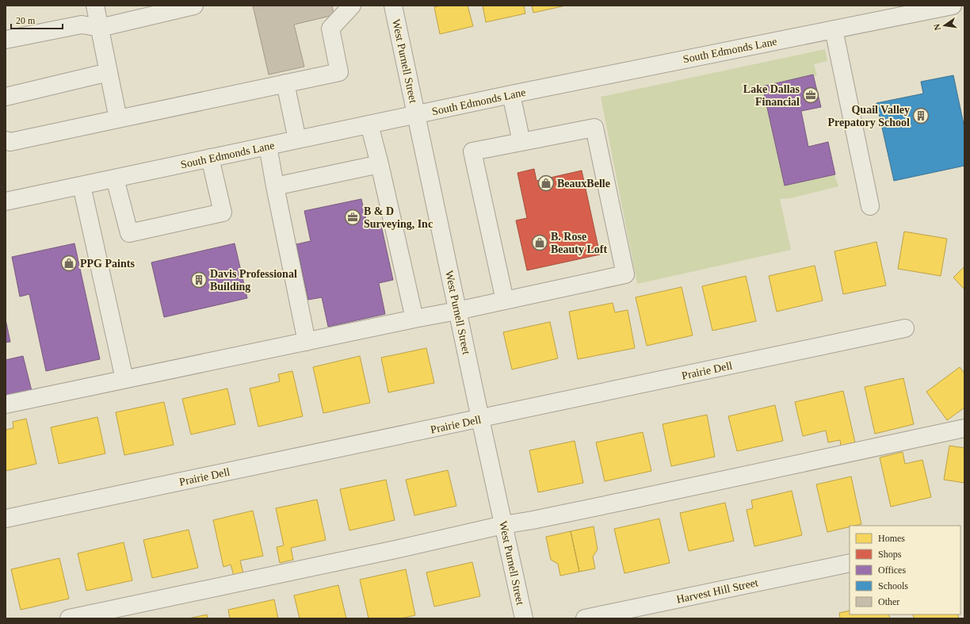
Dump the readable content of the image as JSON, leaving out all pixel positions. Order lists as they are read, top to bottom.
{
  "streets": {
    "street": [
      "South Edmonds Lane",
      "West Purnell Street",
      "Prairie Dell",
      "Harvest Hill Street"
    ]
  },
  "crossings": [
    ["South Edmonds Lane", "West Purnell Street"],
    ["West Purnell Street", "Prairie Dell"]
  ],
  "places": {
    "office": ["Lake Dallas Financial", "B & D Surveying, Inc"],
    "building": ["Quail Valley Prepatory School", "Davis Professional Building"],
    "shop": ["BeauxBelle", "B. Rose Beauty Loft", "PPG Paints"]
  },
  "legend": [
    "Homes",
    "Shops",
    "Offices",
    "Schools",
    "Other"
  ],
  "scale_bar": "20 m",
  "north": "left"
}
